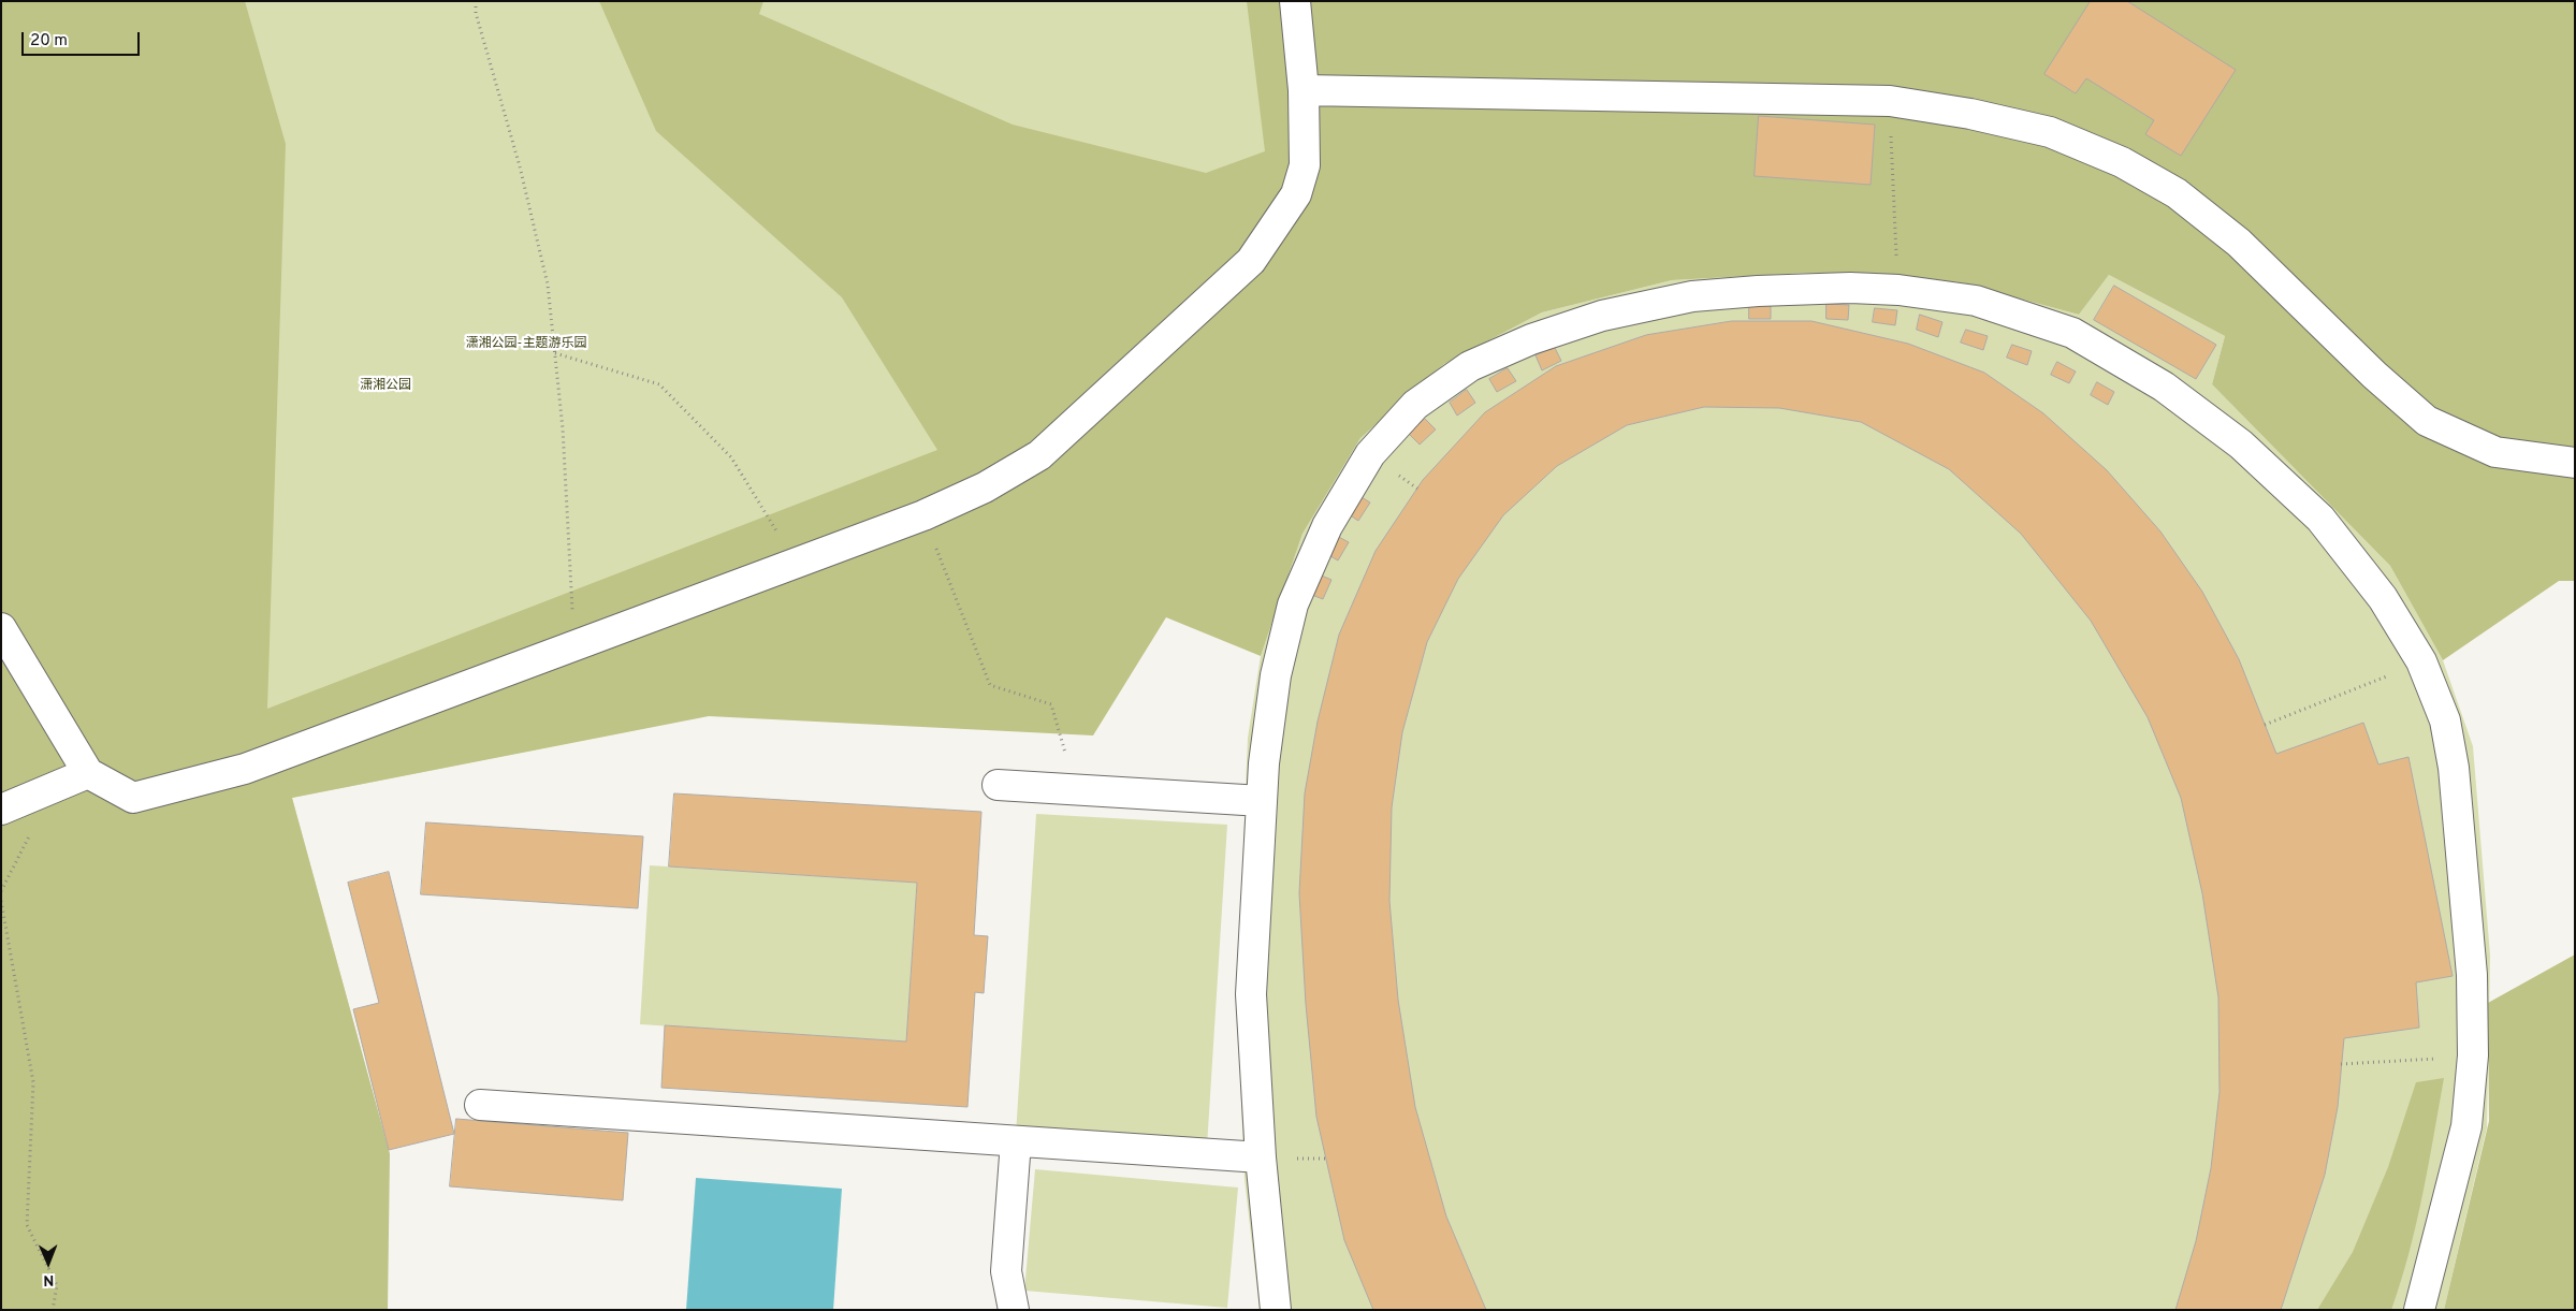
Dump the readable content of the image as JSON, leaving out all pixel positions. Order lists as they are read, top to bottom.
{
  "parks": ["潇湘公园-主题游乐园", "潇湘公园"],
  "scale_bar": "20 m",
  "north": "bottom"
}
